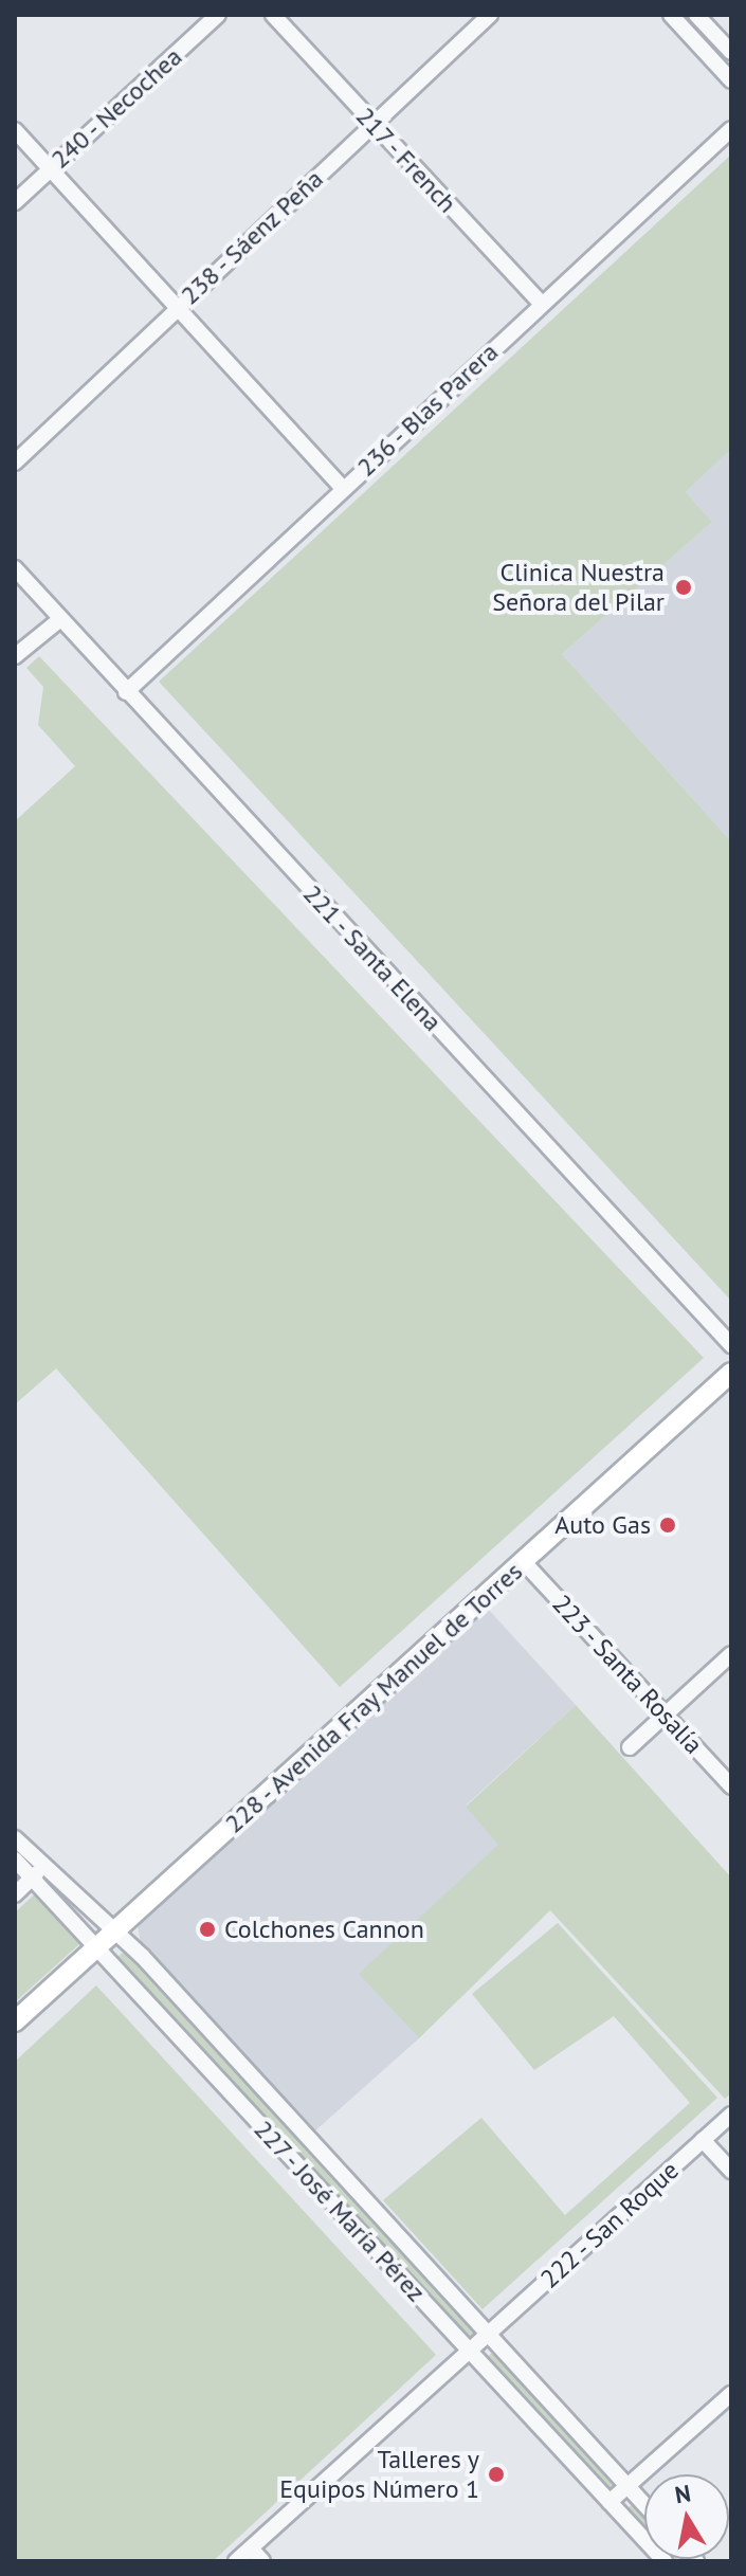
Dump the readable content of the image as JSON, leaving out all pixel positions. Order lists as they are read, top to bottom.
{
  "streets": {
    "main road": ["228 - Avenida Fray Manuel de Torres"],
    "street": [
      "240 - Necochea",
      "217 - French",
      "238 - Sáenz Peña",
      "236 - Blas Parera",
      "221 - Santa Elena",
      "223 - Santa Rosalía",
      "227 - José María Pérez",
      "222 - San Roque"
    ]
  },
  "crossings": [
    ["217 - French", "238 - Sáenz Peña"],
    ["217 - French", "236 - Blas Parera"],
    ["236 - Blas Parera", "221 - Santa Elena"],
    ["223 - Santa Rosalía", "228 - Avenida Fray Manuel de Torres"],
    ["228 - Avenida Fray Manuel de Torres", "227 - José María Pérez"],
    ["227 - José María Pérez", "222 - San Roque"]
  ],
  "places": [
    "Clinica Nuestra Señora del Pilar",
    "Auto Gas",
    "Colchones Cannon",
    "Talleres y Equipos Número 1"
  ],
  "north": "top"
}
